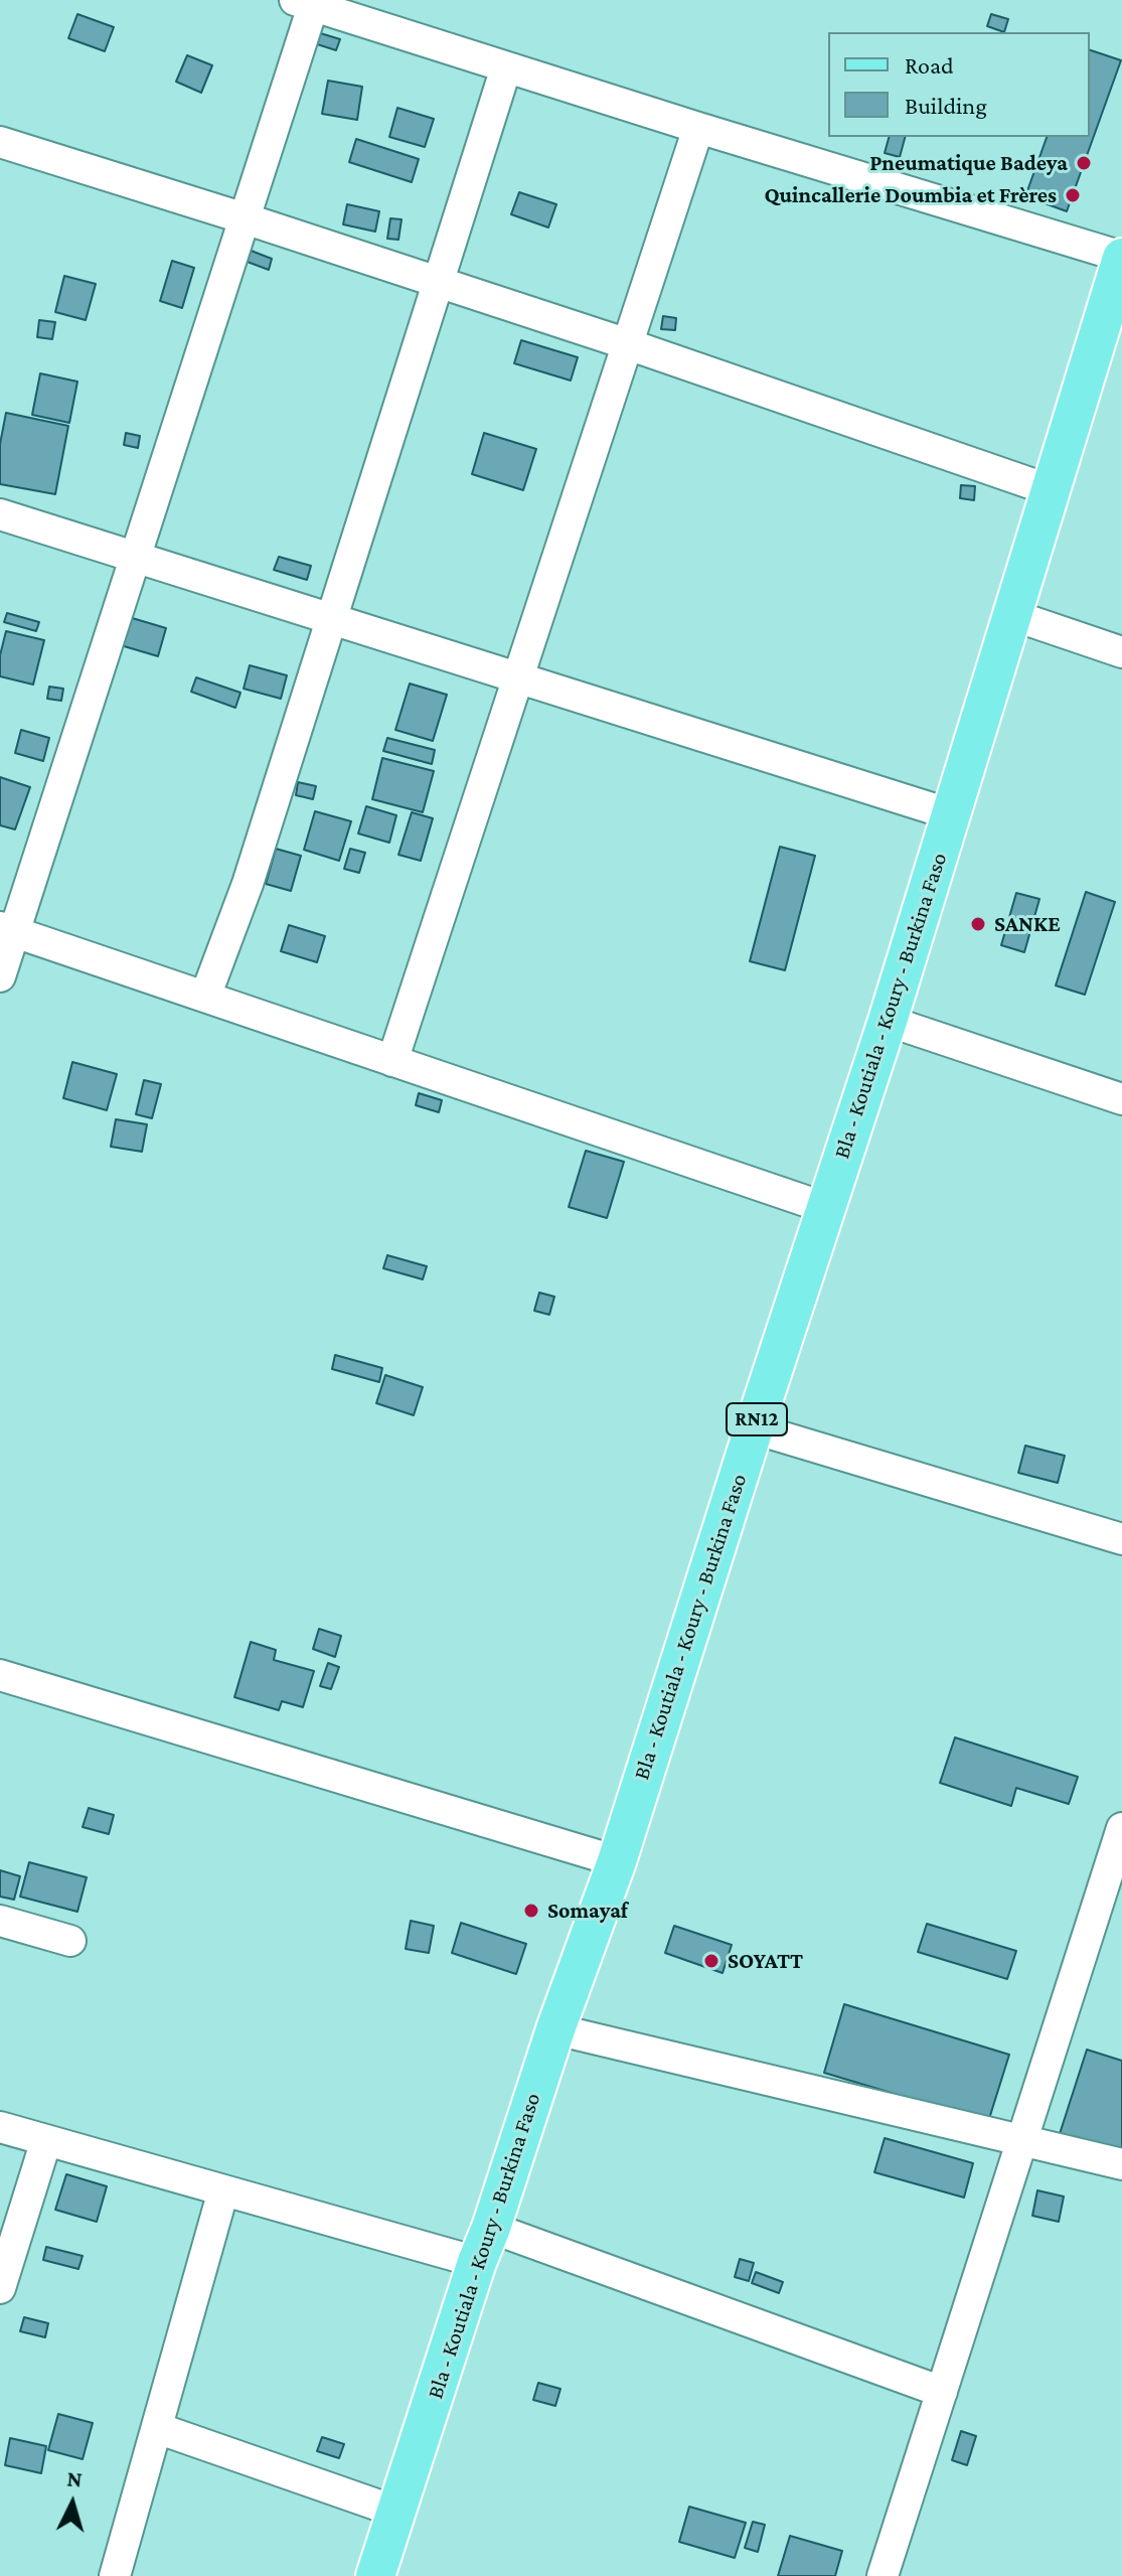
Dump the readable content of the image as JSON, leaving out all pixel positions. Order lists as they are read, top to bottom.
{
  "streets": {
    "main road": ["Bla - Koutiala - Koury - Burkina Faso", "RN12"]
  },
  "places": [
    "Pneumatique Badeya",
    "Quincallerie Doumbia et Frères",
    "SANKE",
    "Somayaf",
    "SOYATT"
  ],
  "legend": ["Road", "Building"],
  "north": "top"
}
